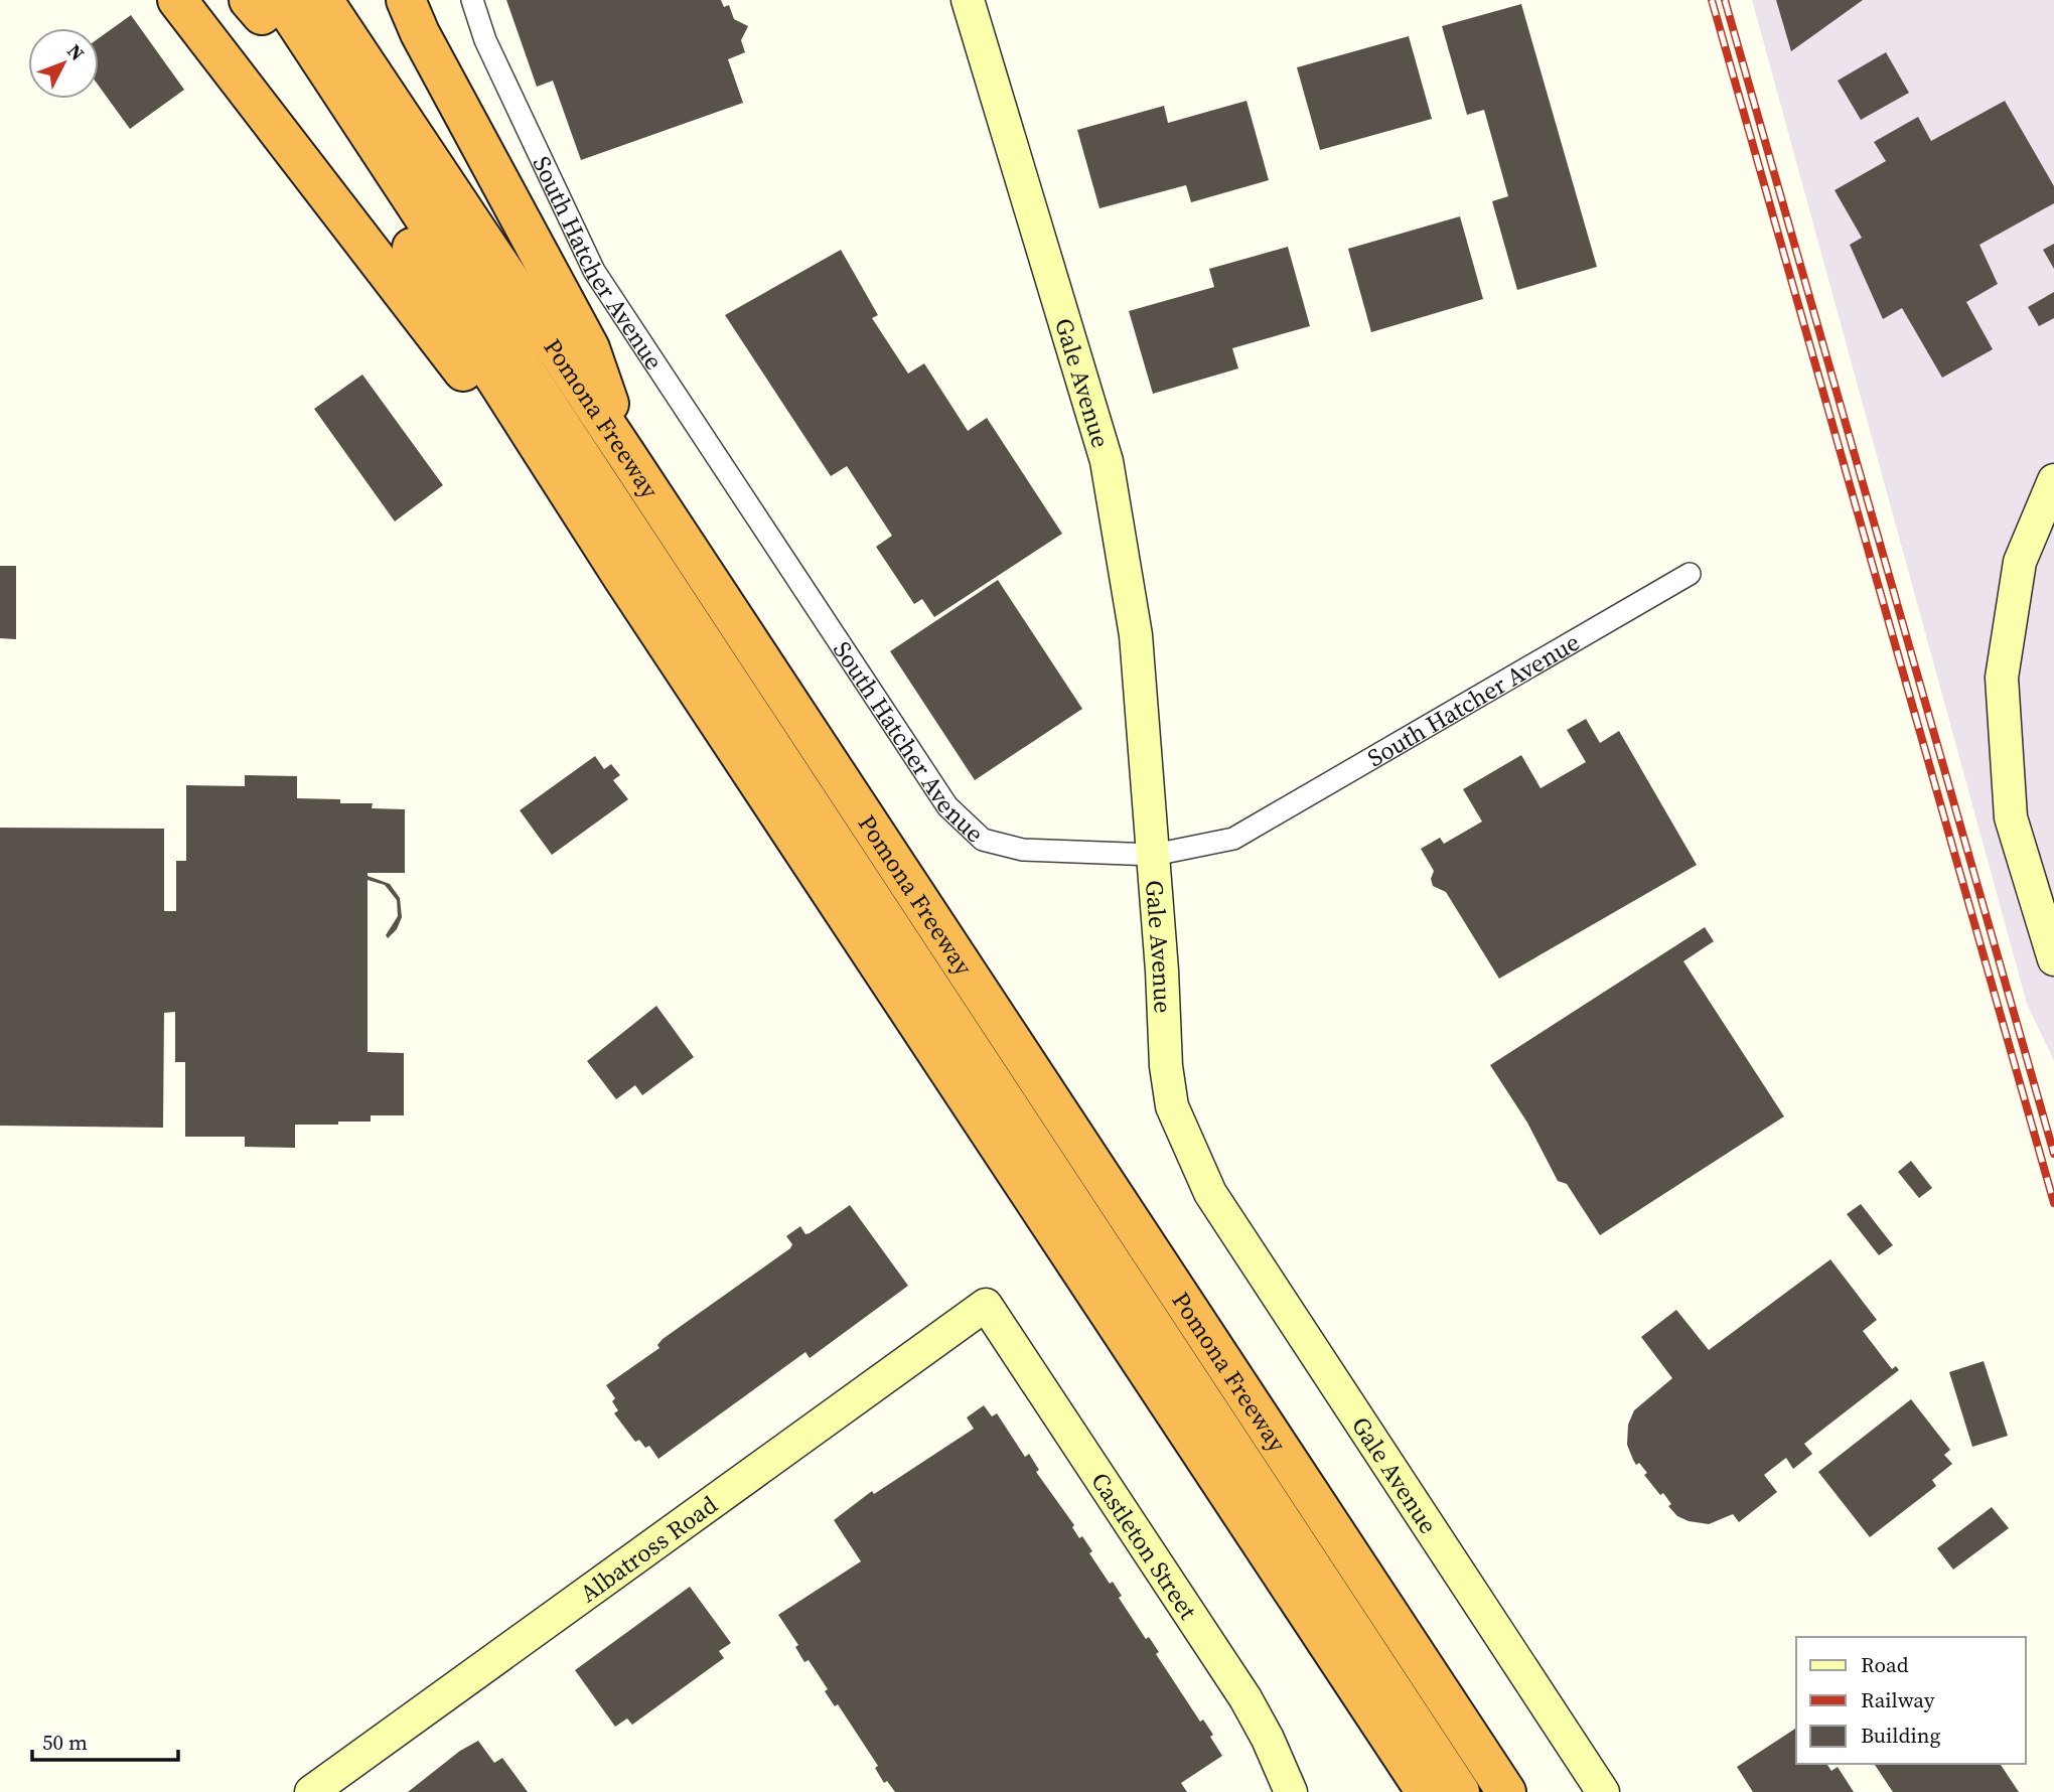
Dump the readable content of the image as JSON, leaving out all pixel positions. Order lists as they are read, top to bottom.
{
  "streets": {
    "highway": ["Pomona Freeway"],
    "main road": ["Gale Avenue", "Castleton Street", "Albatross Road"],
    "street": ["South Hatcher Avenue"]
  },
  "crossings": [
    ["South Hatcher Avenue", "Gale Avenue"],
    ["Castleton Street", "Albatross Road"]
  ],
  "legend": ["Road", "Railway", "Building"],
  "scale_bar": "50 m",
  "north": "top right"
}
